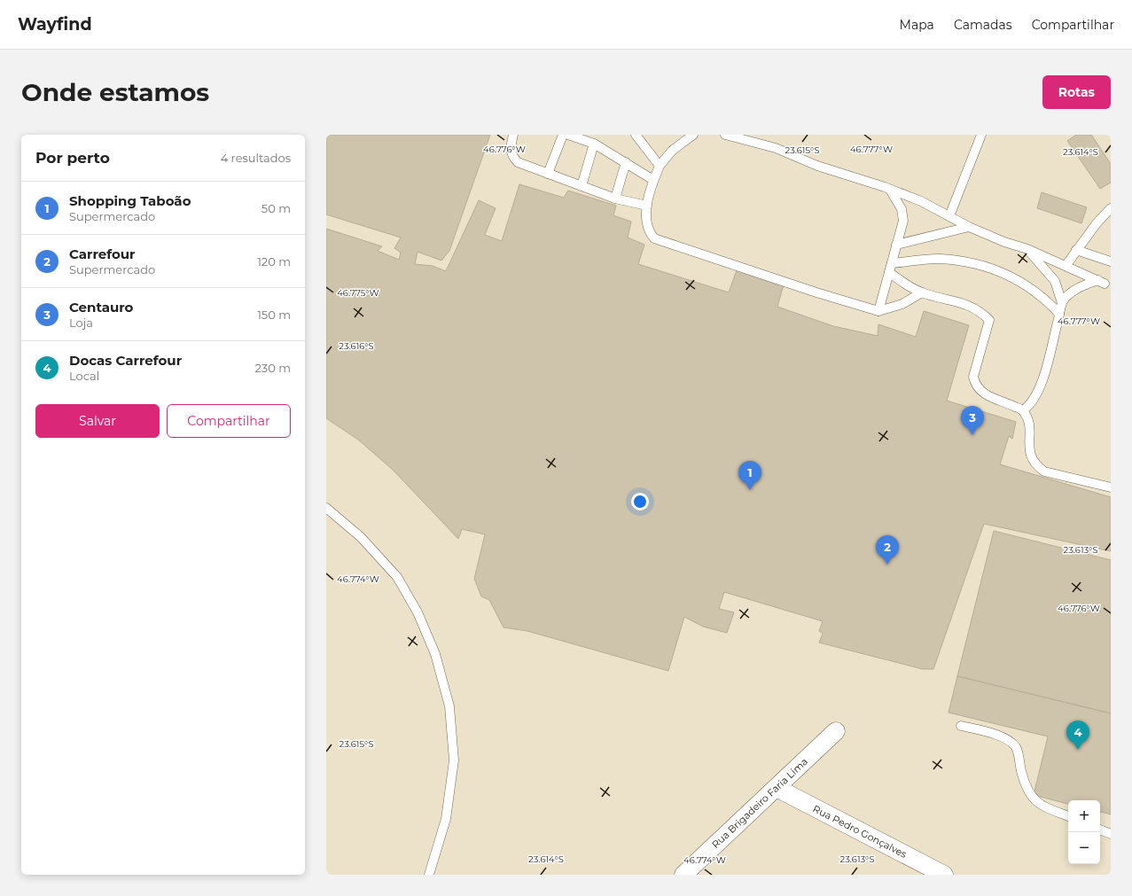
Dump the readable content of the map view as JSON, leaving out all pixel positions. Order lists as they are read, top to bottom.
{
  "streets": {
    "street": ["Rua Brigadeiro Faria Lima", "Rua Pedro Gonçalves"]
  },
  "crossings": [
    ["Rua Brigadeiro Faria Lima", "Rua Pedro Gonçalves"]
  ],
  "page": {
    "header": "Wayfind",
    "nav": ["Mapa", "Camadas", "Compartilhar"],
    "buttons": [
      "Rotas",
      ["Salvar", "Compartilhar"]
    ],
    "title": "Onde estamos",
    "heading": ["Por perto", "4 resultados"],
    "list": [
      {
        "mark": "1",
        "name": "Shopping Taboão",
        "note": "Supermercado",
        "value": "50 m"
      },
      {
        "mark": "2",
        "name": "Carrefour",
        "note": "Supermercado",
        "value": "120 m"
      },
      {
        "mark": "3",
        "name": "Centauro",
        "note": "Loja",
        "value": "150 m"
      },
      {
        "mark": "4",
        "name": "Docas Carrefour",
        "note": "Local",
        "value": "230 m"
      }
    ],
    "pins": [
      "3",
      "1",
      "2",
      "4"
    ],
    "map_buttons": ["+", "−"]
  },
  "coordinates": [
    "46.776°W",
    "46.777°W",
    "23.615°S",
    "23.614°S",
    "46.775°W",
    "23.616°S",
    "23.613°S",
    "46.774°W"
  ]
}
